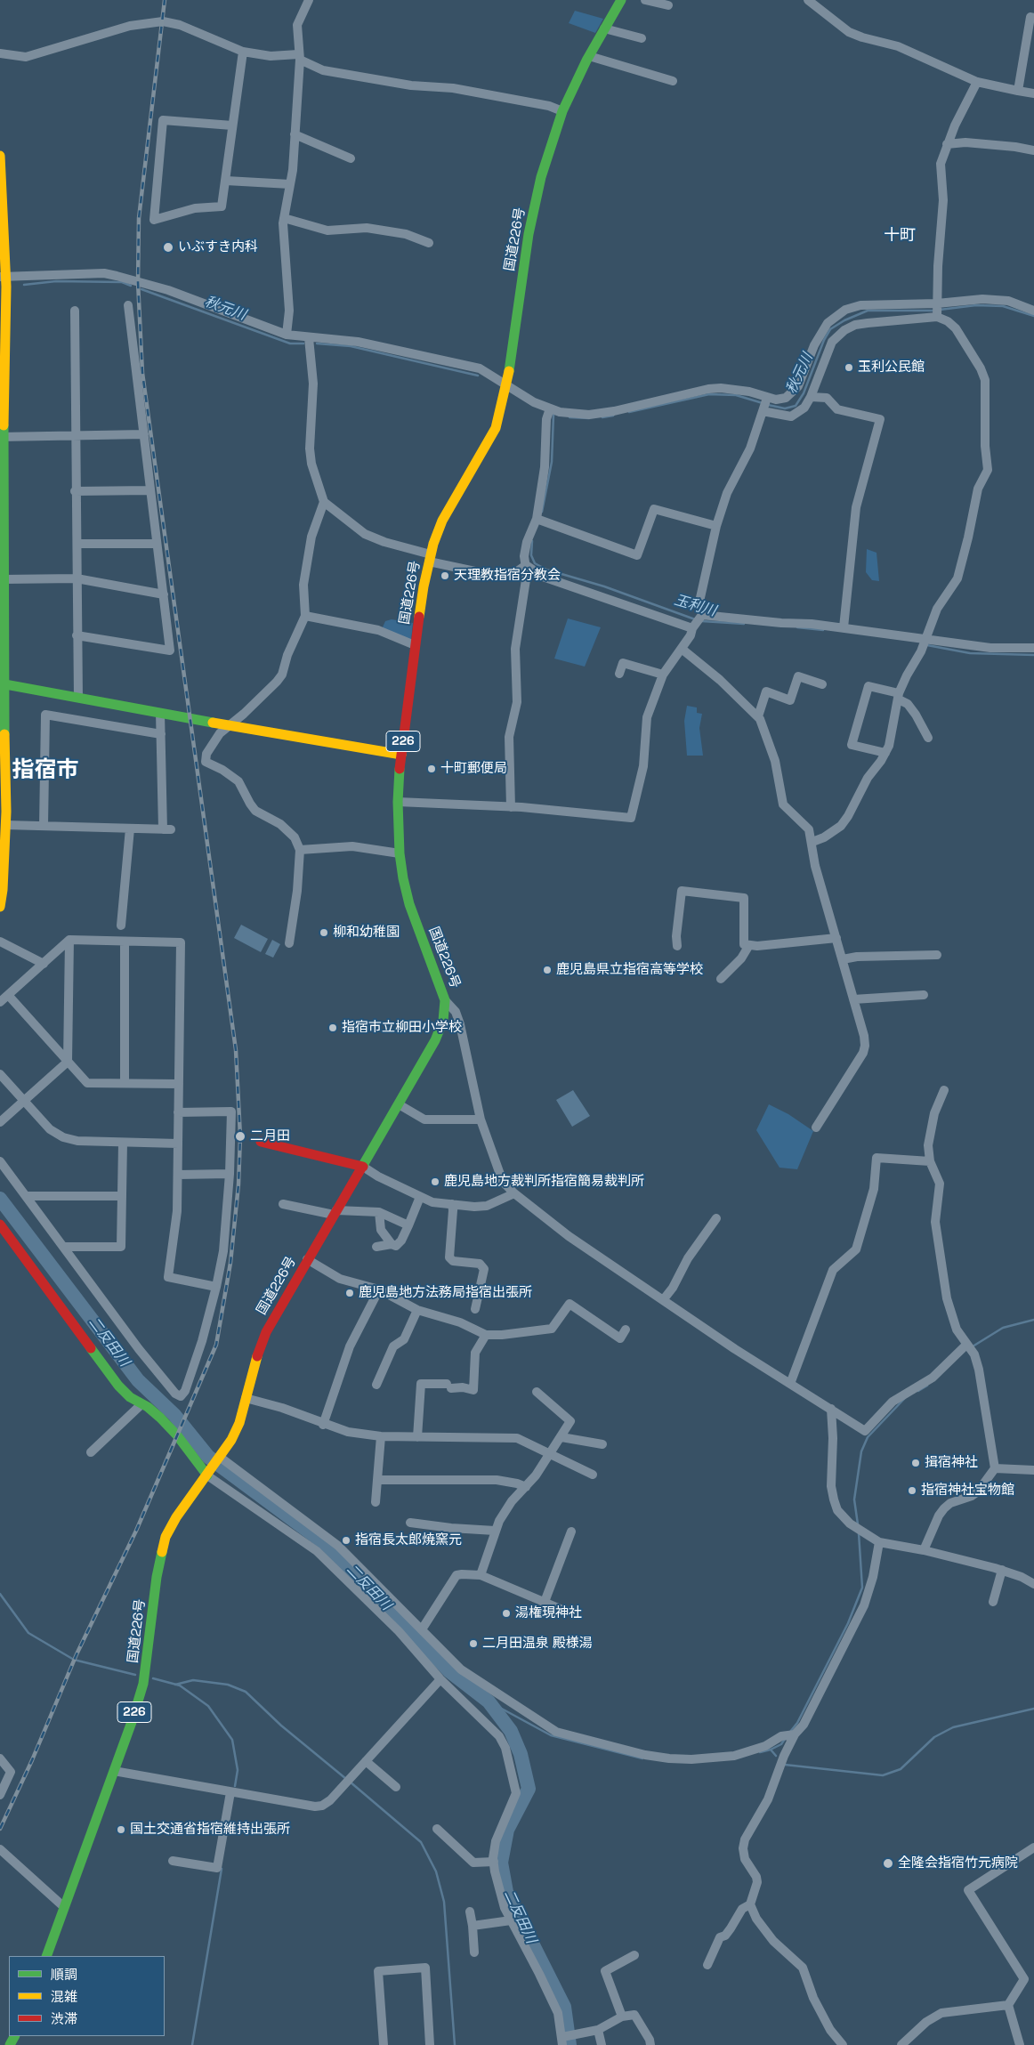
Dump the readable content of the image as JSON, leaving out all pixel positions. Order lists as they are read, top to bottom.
{
  "streets": {
    "main road": ["国道226号", "226"]
  },
  "districts": ["十町", "指宿市"],
  "water": ["秋元川", "玉利川", "二反田川"],
  "places": [
    "いぶすき内科",
    "玉利公民館",
    "天理教指宿分教会",
    "十町郵便局",
    "柳和幼稚園",
    "鹿児島県立指宿高等学校",
    "指宿市立柳田小学校",
    "二月田",
    "鹿児島地方裁判所指宿簡易裁判所",
    "鹿児島地方法務局指宿出張所",
    "揖宿神社",
    "指宿神社宝物館",
    "指宿長太郎焼窯元",
    "湯権現神社",
    "二月田温泉 殿様湯",
    "国土交通省指宿維持出張所",
    "全隆会指宿竹元病院"
  ],
  "legend": ["順調", "混雑", "渋滞"]
}
